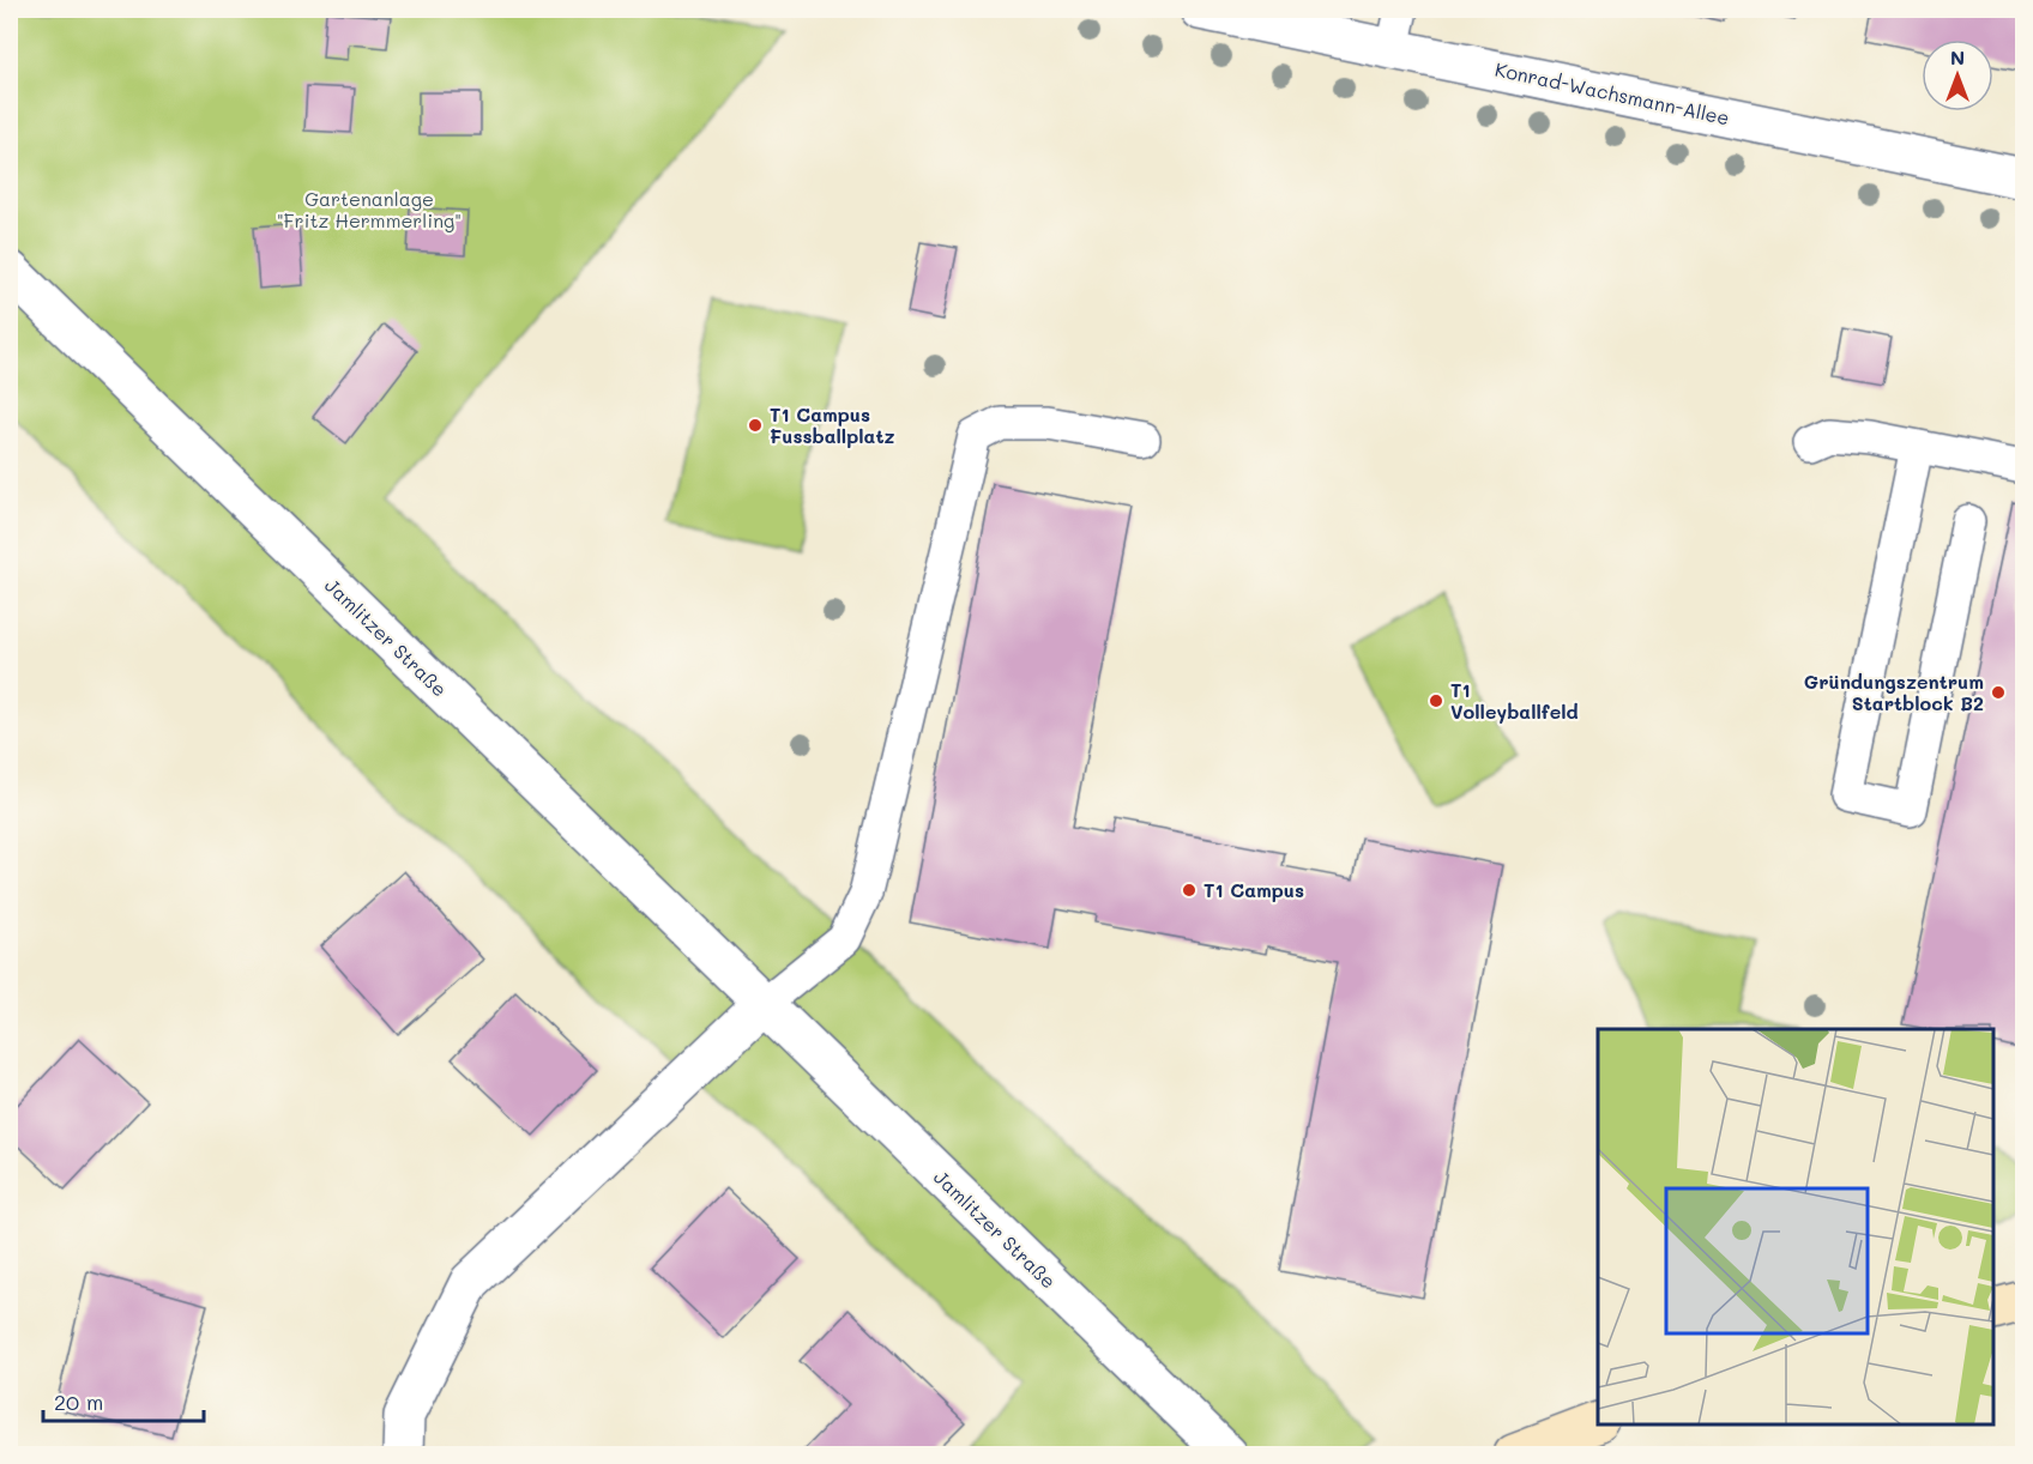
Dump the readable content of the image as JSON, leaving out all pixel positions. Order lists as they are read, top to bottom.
{
  "streets": {
    "street": ["Konrad-Wachsmann-Allee", "Jamlitzer Straße"]
  },
  "parks": ["Gartenanlage \"Fritz Hermmerling\""],
  "places": [
    "T1 Campus Fussballplatz",
    "Gründungszentrum Startblock B2",
    "T1 Volleyballfeld",
    "T1 Campus"
  ],
  "scale_bar": "20 m",
  "north": "top"
}
